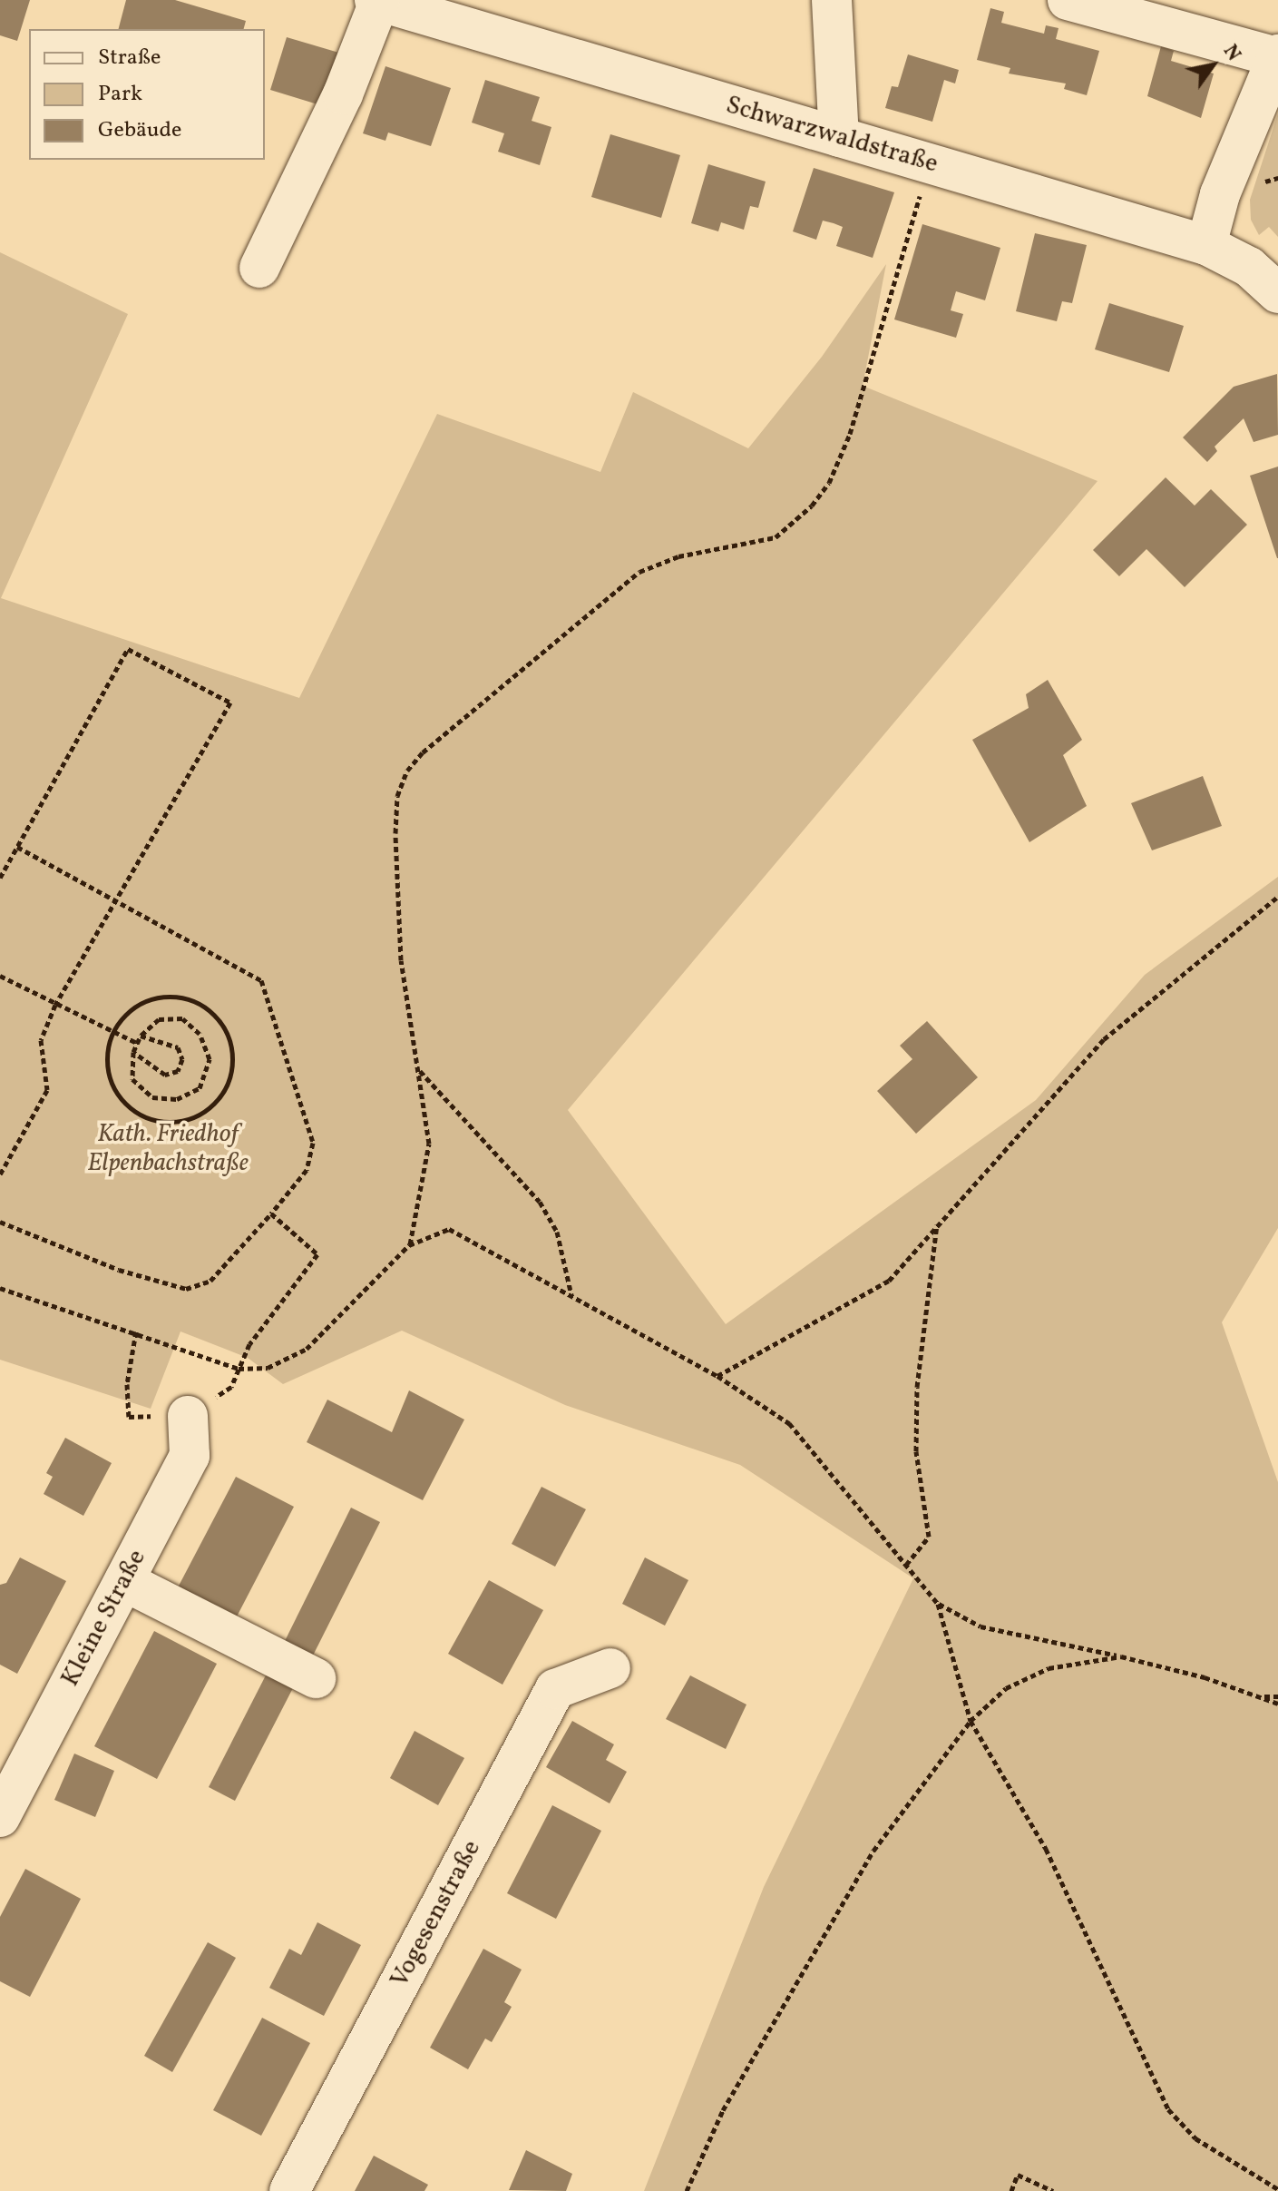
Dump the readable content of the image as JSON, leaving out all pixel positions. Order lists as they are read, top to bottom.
{
  "streets": {
    "street": ["Schwarzwaldstraße", "Kleine Straße", "Vogesenstraße"]
  },
  "parks": ["Kath. Friedhof Elpenbachstraße"],
  "legend": ["Straße", "Park", "Gebäude"],
  "north": "top right"
}
